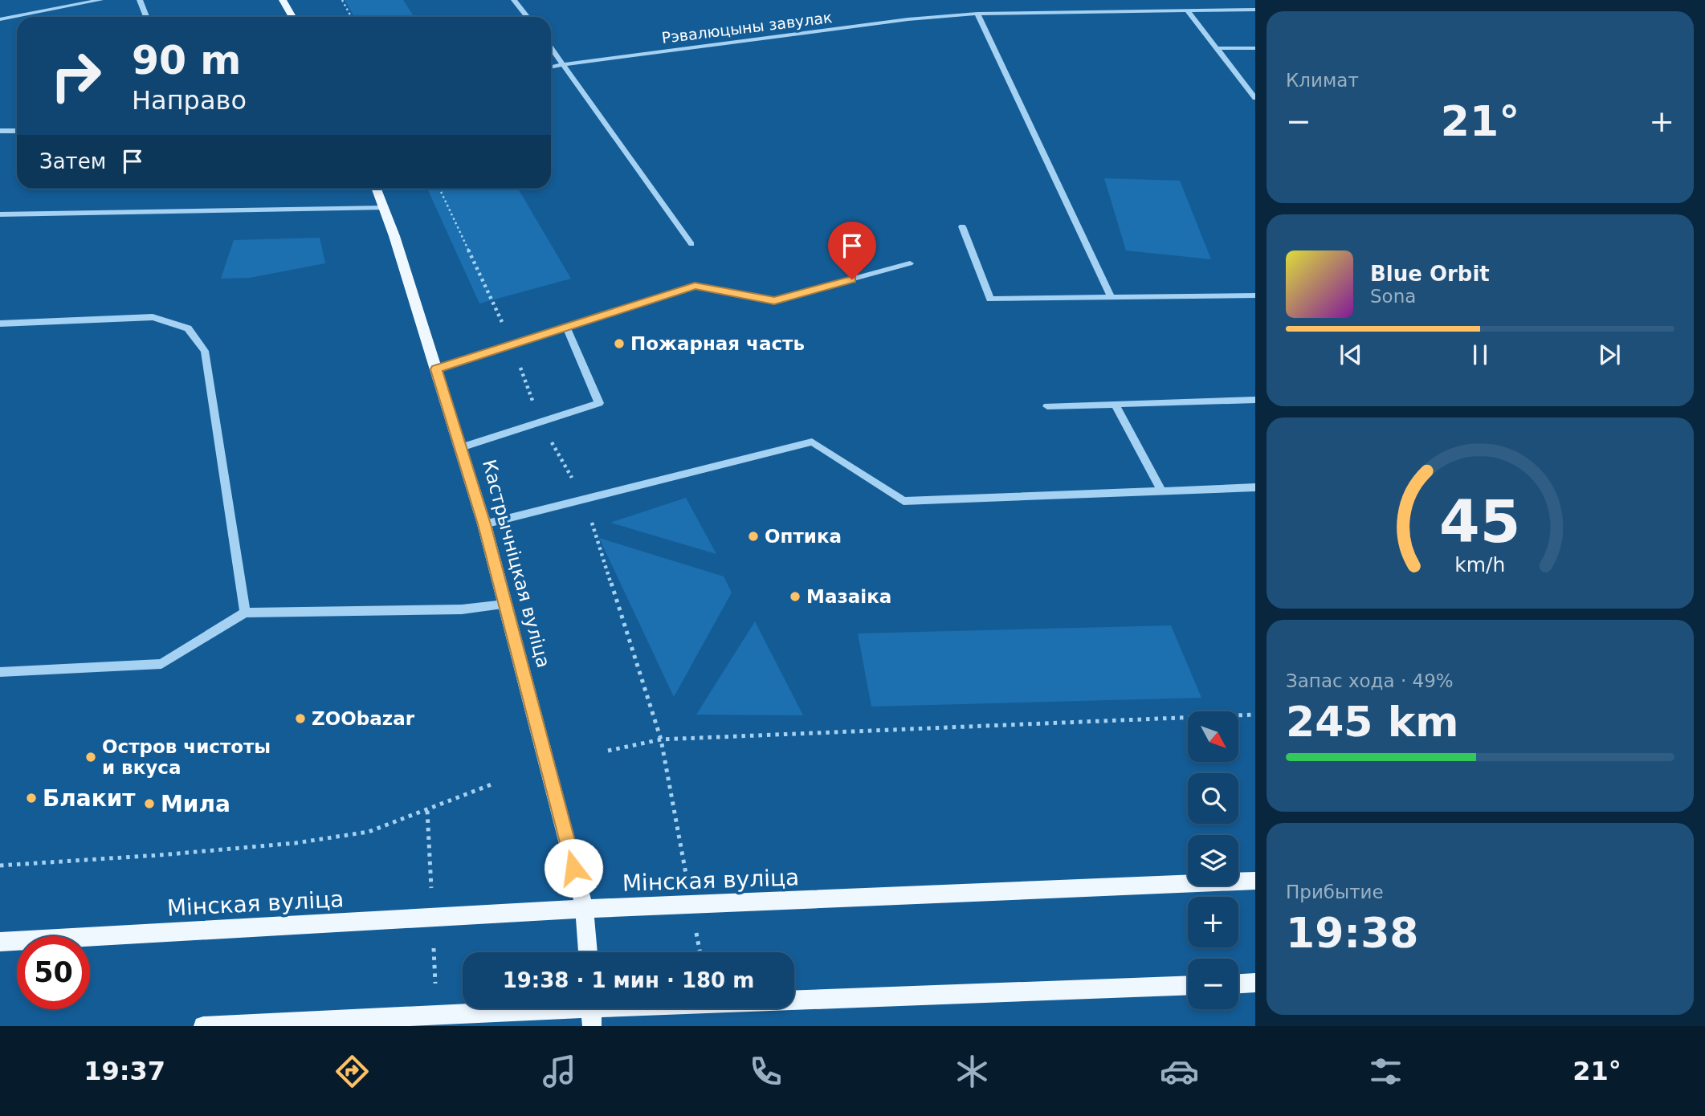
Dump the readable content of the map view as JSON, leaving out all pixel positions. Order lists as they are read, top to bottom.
{
  "streets": {
    "main road": ["Кастрычніцкая вуліца", "Мінская вуліца"],
    "street": ["Рэвалюцыны завулак"]
  },
  "crossings": [
    ["Кастрычніцкая вуліца", "Мінская вуліца"]
  ],
  "places": [
    "Пожарная часть",
    "Оптика",
    "Мазаіка",
    "ZOObazar",
    "Остров чистоты и вкуса",
    "Блакит",
    "Мила"
  ],
  "north": "bottom right",
  "page": {
    "tile": [
      "Климат",
      ["Запас хода · 49%", "245 km"],
      ["Прибытие", "19:38"]
    ],
    "turn": ["90 m", "Направо"],
    "heat": ["−", "21°", "+"],
    "then": "Затем",
    "song": ["Blue Orbit", "Sona"],
    "map_buttons": ["+", "−"],
    "limit": "50",
    "trip": "19:38 · 1 мин · 180 m",
    "tabs": ["19:37", "21°"],
    "gauge": ["45", "km/h"]
  }
}
